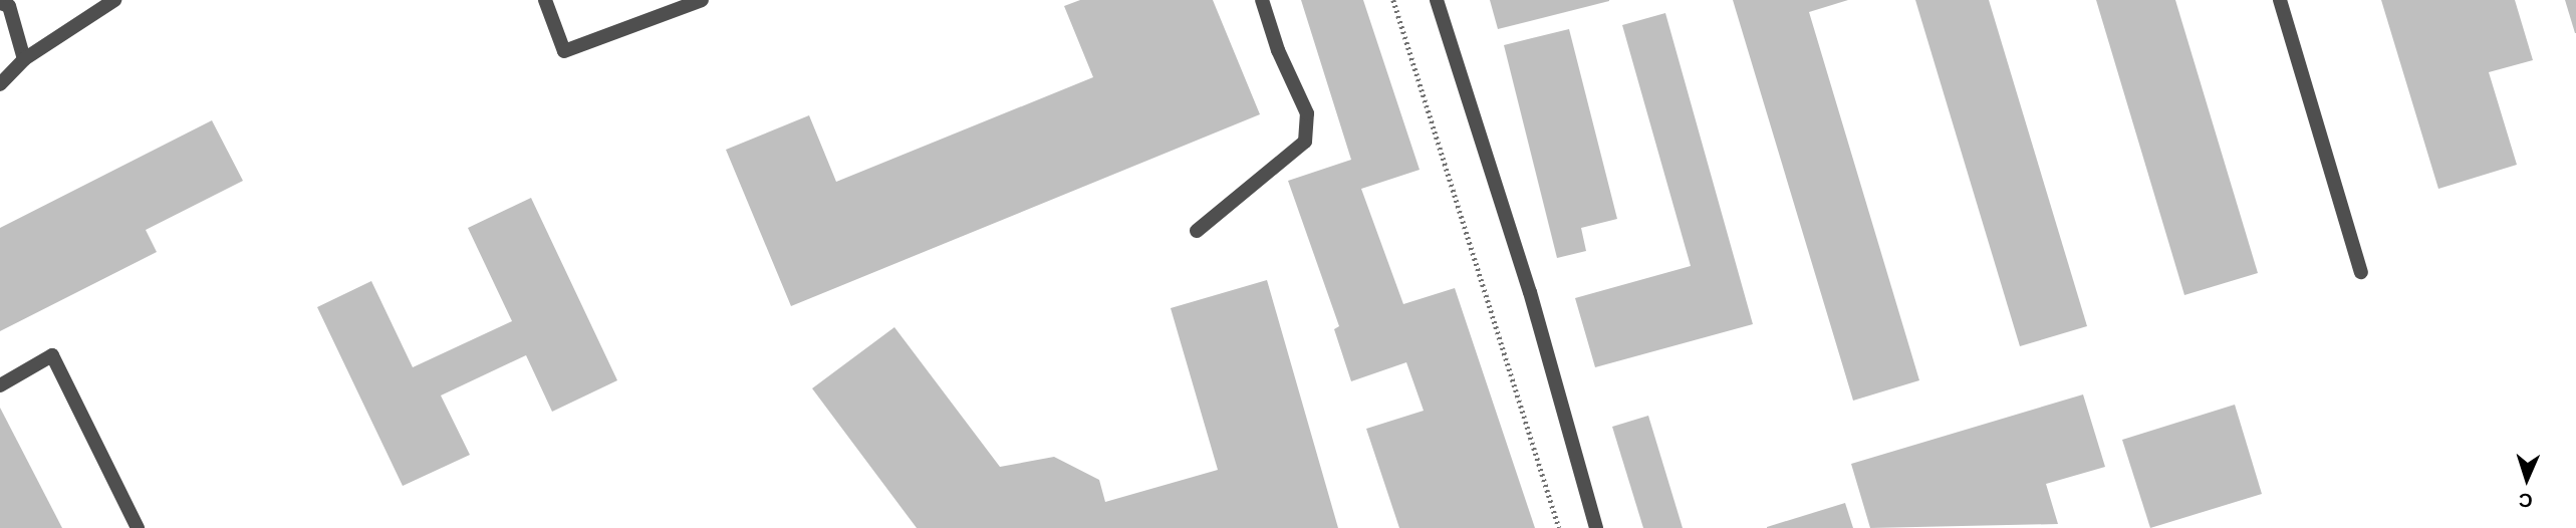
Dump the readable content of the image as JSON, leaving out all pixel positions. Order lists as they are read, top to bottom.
{
  "north": "bottom"
}
